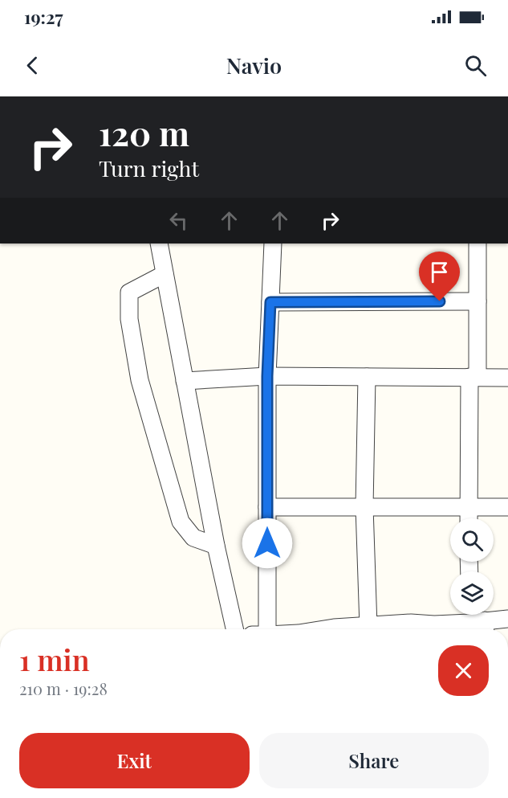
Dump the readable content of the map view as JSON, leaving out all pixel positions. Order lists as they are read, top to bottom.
{
  "page": {
    "status": "19:27",
    "header": "Navio",
    "turn": ["120 m", "Turn right"],
    "heading": ["1 min", "210 m · 19:28"],
    "buttons": ["Exit", "Share"]
  }
}
